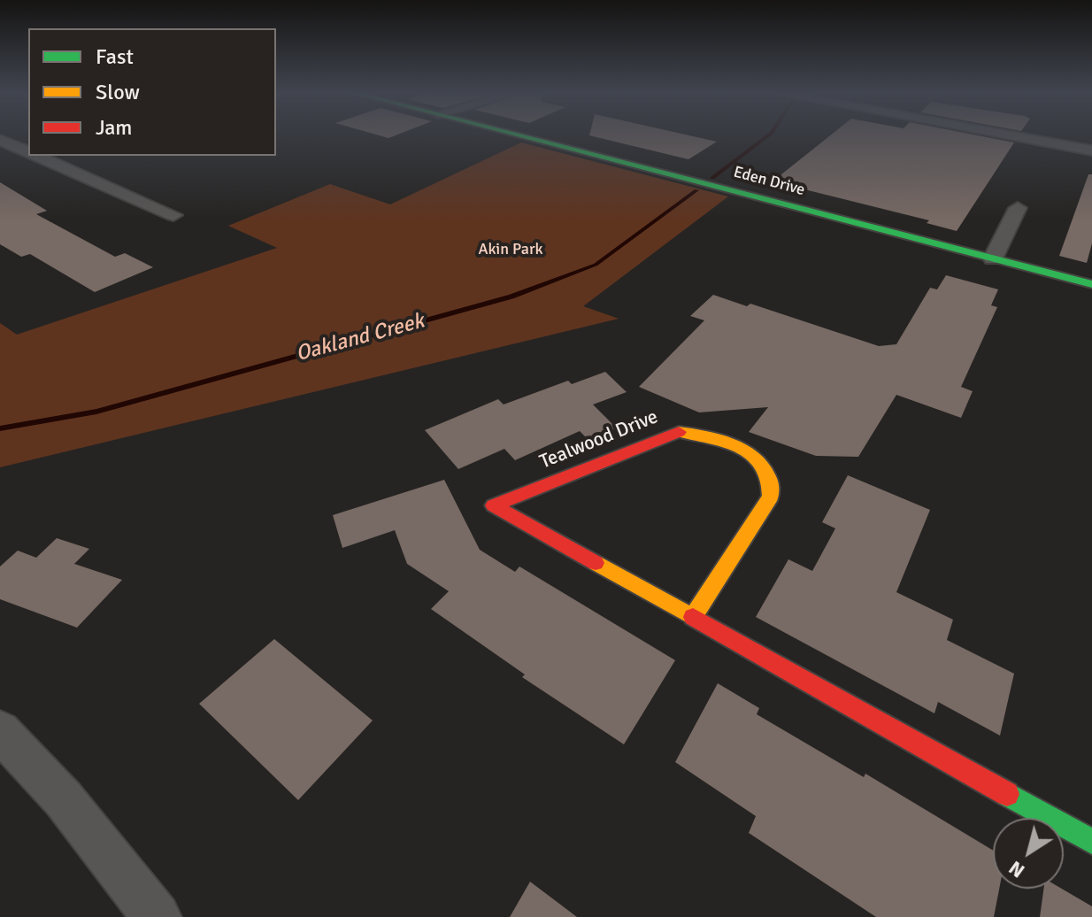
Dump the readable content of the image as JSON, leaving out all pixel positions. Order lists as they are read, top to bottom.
{
  "streets": {
    "street": ["Eden Drive", "Tealwood Drive"]
  },
  "water": ["Oakland Creek"],
  "parks": ["Akin Park"],
  "legend": ["Fast", "Slow", "Jam"],
  "north": "bottom left"
}
